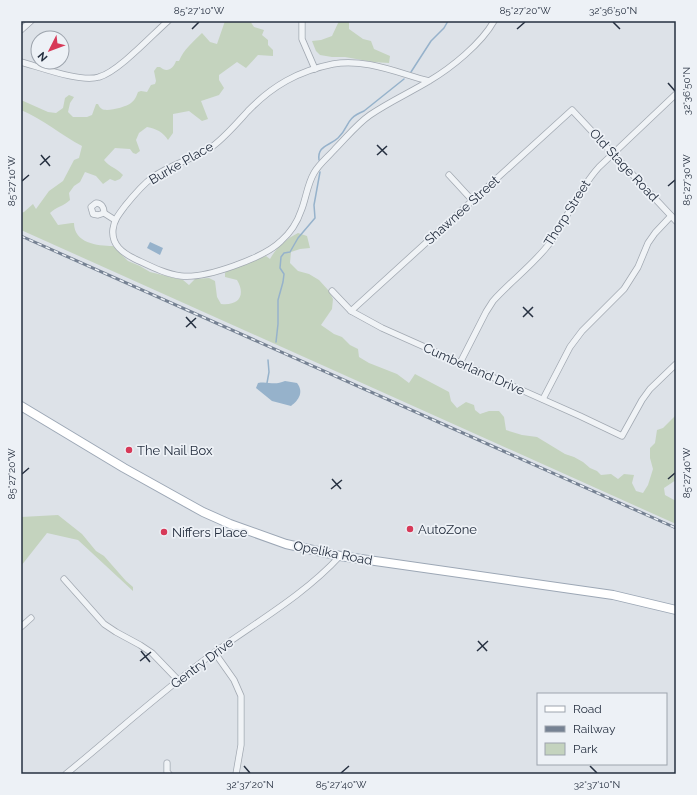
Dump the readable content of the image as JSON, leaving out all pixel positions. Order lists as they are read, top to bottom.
{
  "streets": {
    "main road": ["Opelika Road"],
    "street": [
      "Burke Place",
      "Old Stage Road",
      "Shawnee Street",
      "Thorp Street",
      "Cumberland Drive",
      "Gentry Drive"
    ]
  },
  "crossings": [
    ["Old Stage Road", "Shawnee Street"],
    ["Old Stage Road", "Thorp Street"],
    ["Shawnee Street", "Cumberland Drive"],
    ["Thorp Street", "Cumberland Drive"],
    ["Opelika Road", "Gentry Drive"]
  ],
  "places": ["The Nail Box", "AutoZone", "Niffers Place"],
  "legend": ["Road", "Railway", "Park"],
  "north": "bottom left",
  "coordinates": [
    "85°27'10\"W",
    "85°27'20\"W",
    "32°36'50\"N",
    "85°27'30\"W",
    "85°27'40\"W",
    "32°37'20\"N",
    "32°37'10\"N"
  ]
}
